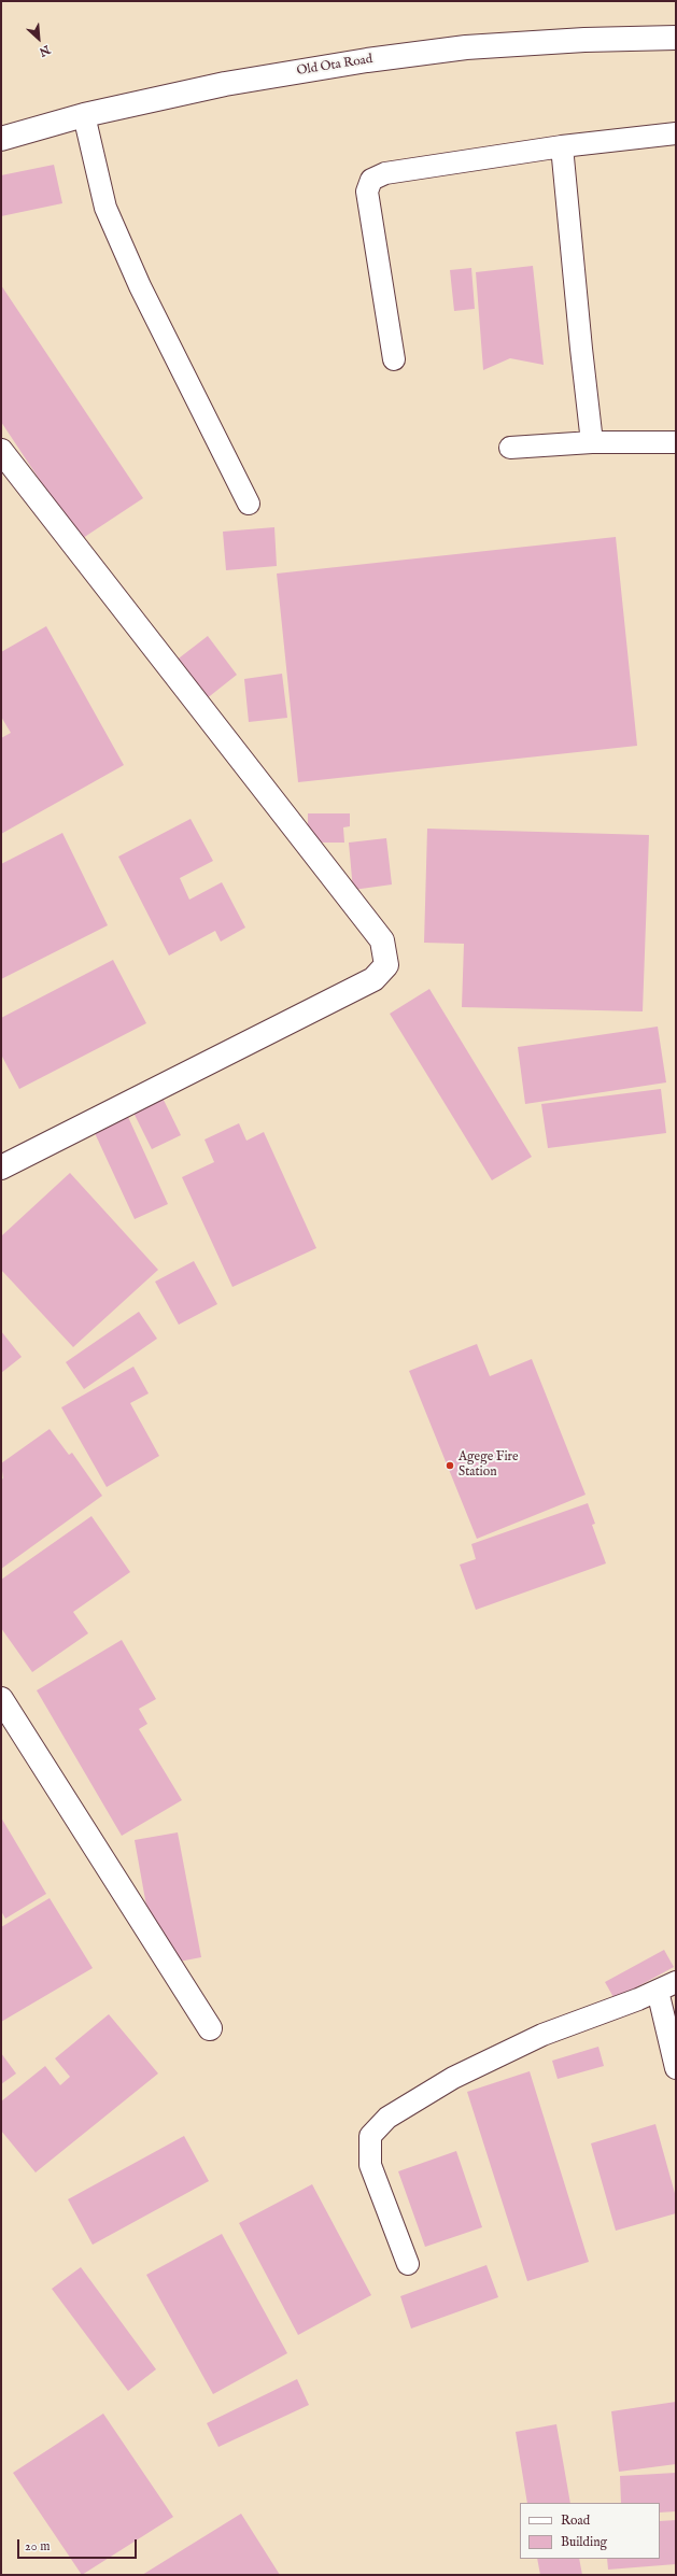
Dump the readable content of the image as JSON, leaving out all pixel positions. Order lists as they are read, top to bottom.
{
  "streets": {
    "street": ["Old Ota Road"]
  },
  "places": ["Agege Fire Station"],
  "legend": ["Road", "Building"],
  "scale_bar": "20 m",
  "north": "bottom right"
}
